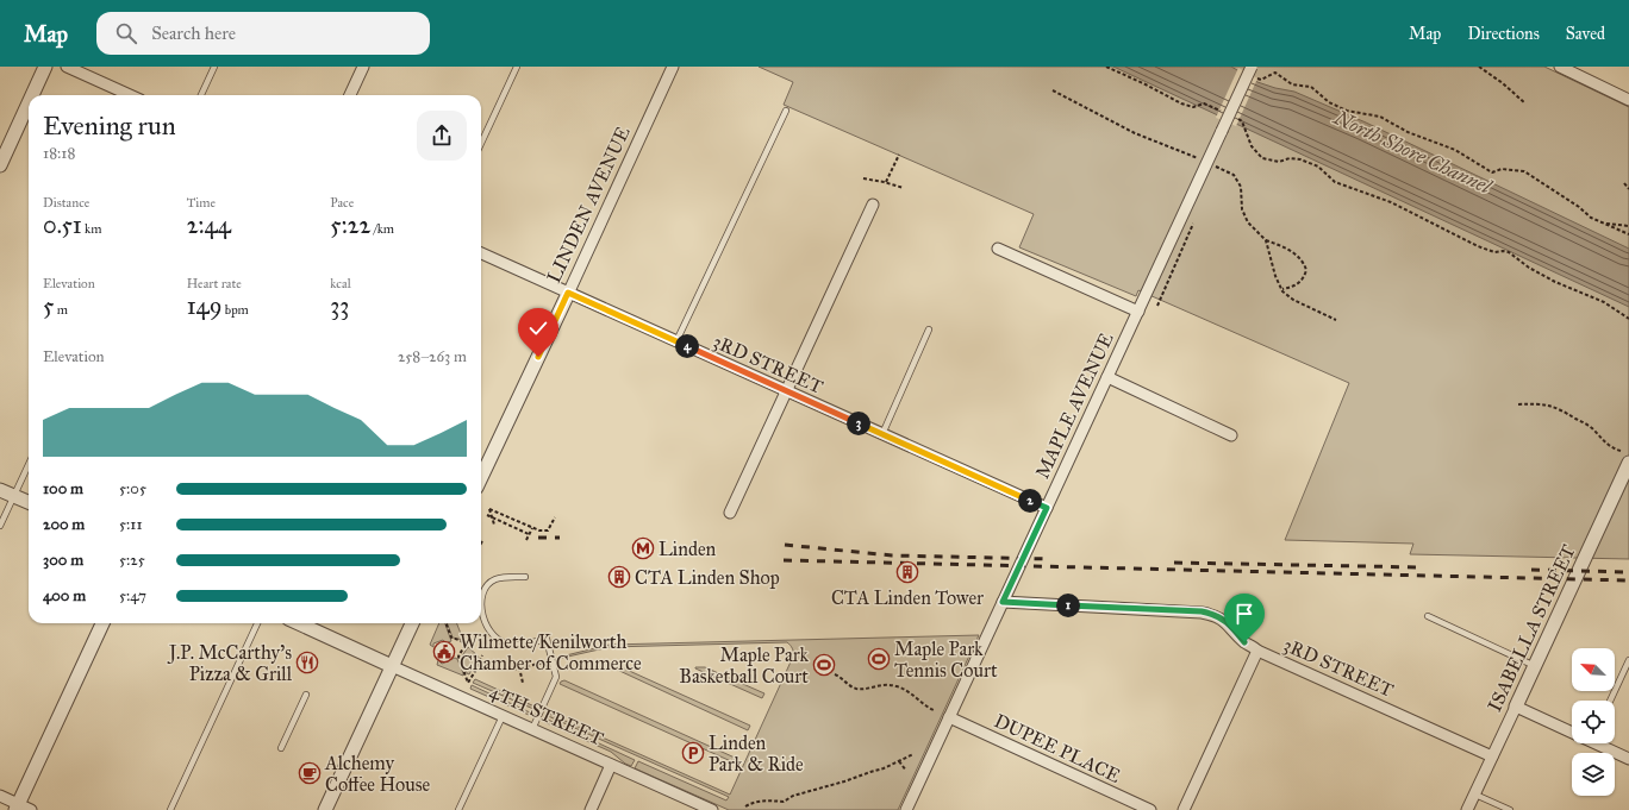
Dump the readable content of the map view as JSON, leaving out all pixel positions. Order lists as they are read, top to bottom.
{
  "streets": {
    "street": [
      "LINDEN AVENUE",
      "3RD STREET",
      "MAPLE AVENUE",
      "ISABELLA STREET",
      "4TH STREET",
      "DUPEE PLACE"
    ]
  },
  "crossings": [
    ["LINDEN AVENUE", "3RD STREET"],
    ["3RD STREET", "MAPLE AVENUE"],
    ["3RD STREET", "ISABELLA STREET"],
    ["MAPLE AVENUE", "DUPEE PLACE"]
  ],
  "water": ["North Shore Channel"],
  "places": {
    "metro station": ["Linden"],
    "building": ["CTA Linden Tower", "CTA Linden Shop"],
    "public building": ["Wilmette/Kenilworth Chamber of Commerce"],
    "sports": ["Maple Park Tennis Court", "Maple Park Basketball Court"],
    "restaurant": ["J.P. McCarthy's Pizza & Grill"],
    "parking": ["Linden Park & Ride"],
    "cafe": ["Alchemy Coffee House"]
  },
  "north": "top left",
  "page": {
    "header": "Map",
    "search": "Search here",
    "nav": ["Map", "Directions", "Saved"],
    "heading": ["Evening run", "18:18"],
    "stats": [
      ["Distance", "0.51 km"],
      ["Time", "2:44"],
      ["Pace", "5:22 /km"],
      ["Elevation", "5 m"],
      ["Heart rate", "149 bpm"],
      ["kcal", "33"]
    ],
    "pins": [
      "4",
      "3",
      "2",
      "1"
    ],
    "chart": ["Elevation", "258–263 m"],
    "list": [
      {
        "name": "100 m",
        "note": "5:05"
      },
      {
        "name": "200 m",
        "note": "5:11"
      },
      {
        "name": "300 m",
        "note": "5:25"
      },
      {
        "name": "400 m",
        "note": "5:47"
      }
    ]
  }
}
